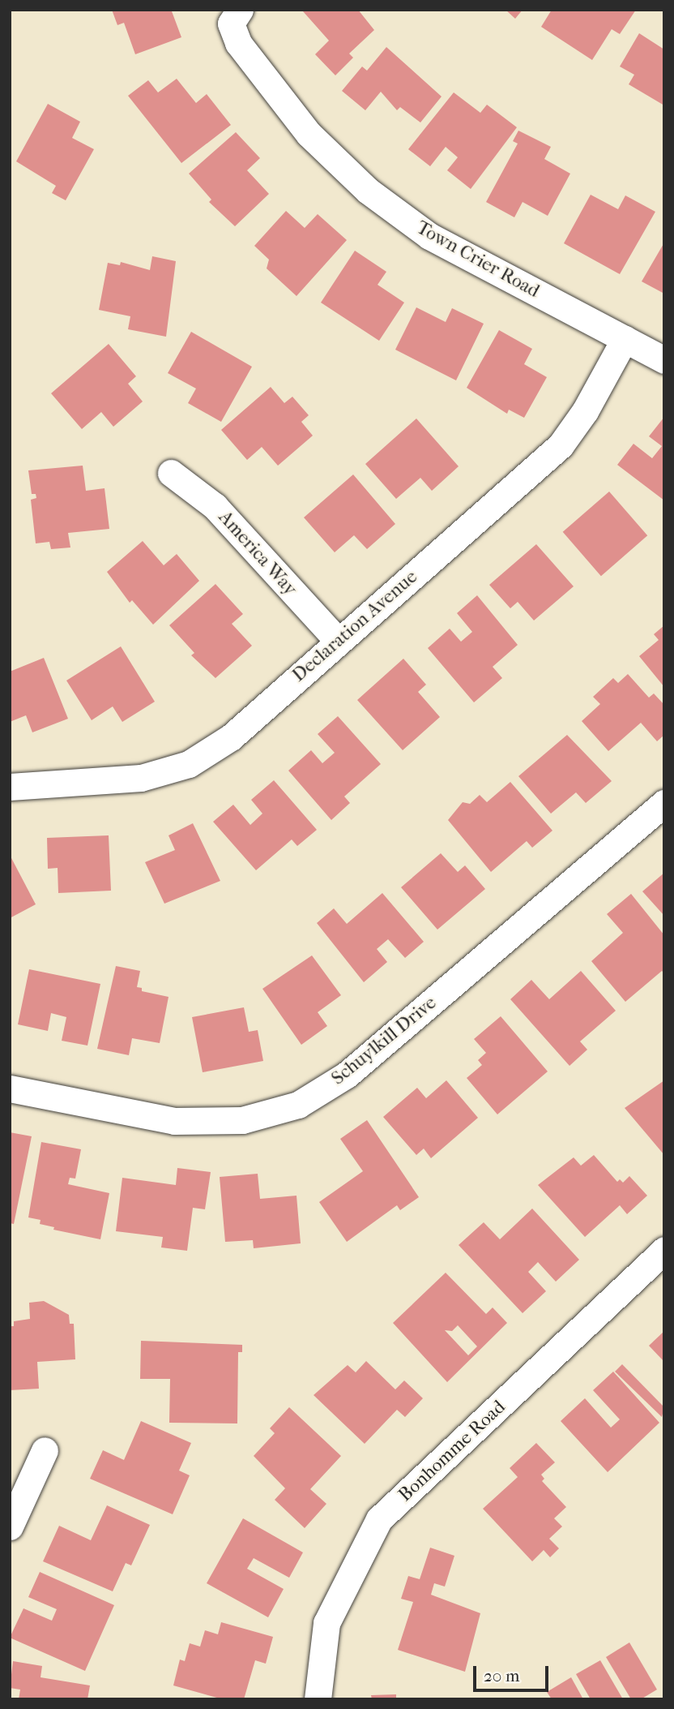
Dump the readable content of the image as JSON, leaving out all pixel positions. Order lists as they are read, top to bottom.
{
  "streets": {
    "street": [
      "Town Crier Road",
      "America Way",
      "Declaration Avenue",
      "Schuylkill Drive",
      "Bonhomme Road"
    ]
  },
  "crossings": [
    ["Town Crier Road", "Declaration Avenue"],
    ["America Way", "Declaration Avenue"]
  ],
  "scale_bar": "20 m"
}
